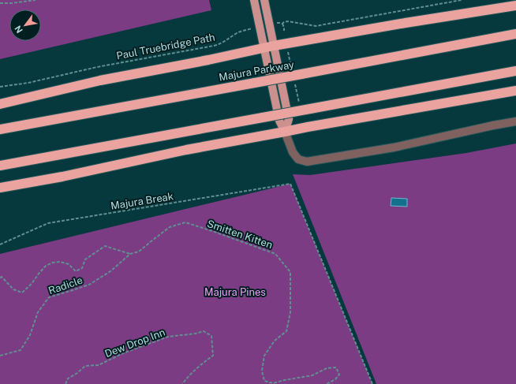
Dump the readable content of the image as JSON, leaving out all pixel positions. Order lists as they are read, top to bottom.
{
  "streets": {
    "highway": ["Majura Parkway"],
    "path": [
      "Paul Truebridge Path",
      "Majura Break",
      "Smitten Kitten",
      "Radicle",
      "Dew Drop Inn"
    ]
  },
  "crossings": [
    ["Smitten Kitten", "Radicle"]
  ],
  "parks": ["Majura Pines"],
  "north": "bottom left"
}
